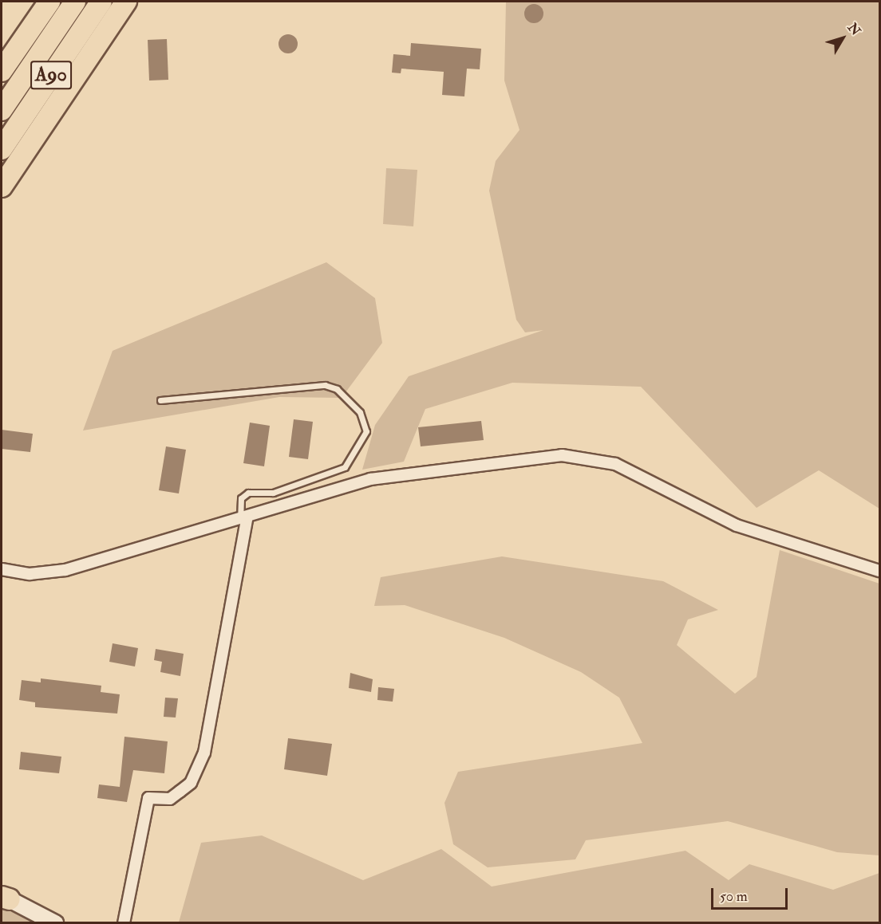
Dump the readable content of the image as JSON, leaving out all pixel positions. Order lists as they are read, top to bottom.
{
  "streets": {
    "highway": ["A90"]
  },
  "scale_bar": "50 m",
  "north": "top right"
}
